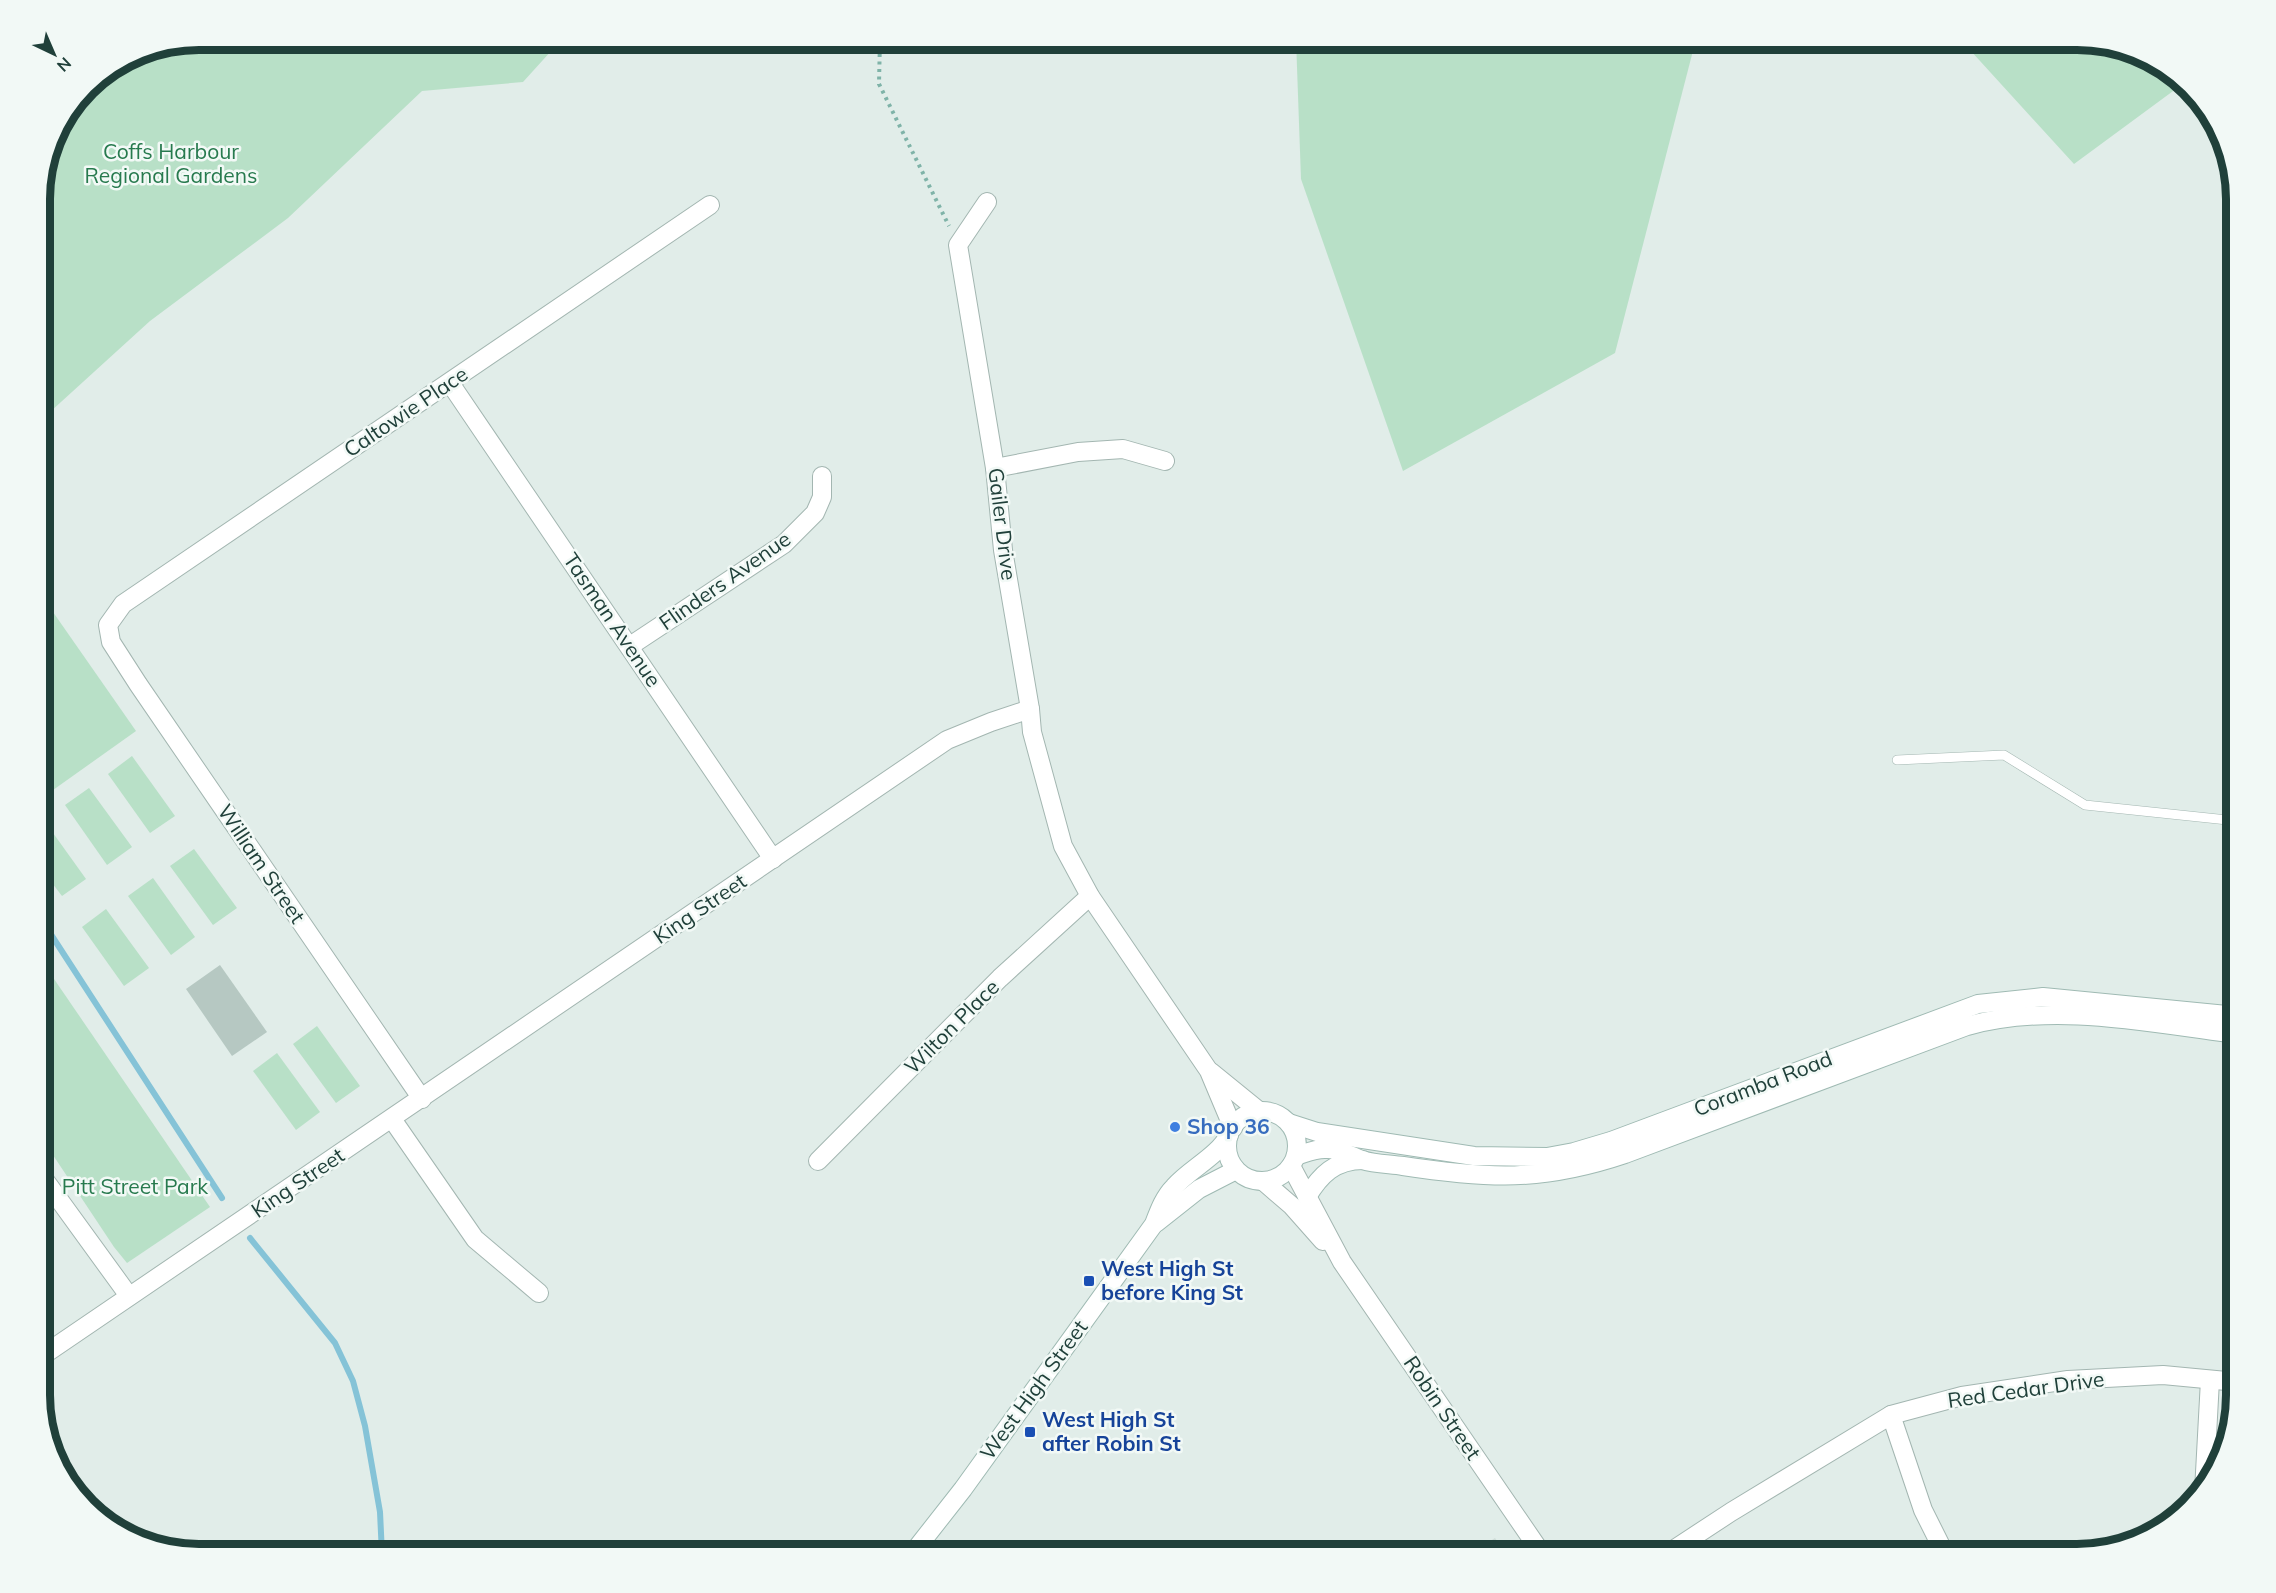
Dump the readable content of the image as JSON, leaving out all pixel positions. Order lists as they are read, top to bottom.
{
  "streets": {
    "street": [
      "Caltowie Place",
      "Gailer Drive",
      "Flinders Avenue",
      "Tasman Avenue",
      "William Street",
      "King Street",
      "Wilton Place",
      "Coramba Road",
      "West High Street",
      "Red Cedar Drive",
      "Robin Street"
    ]
  },
  "crossings": [
    ["Caltowie Place", "Tasman Avenue"],
    ["Caltowie Place", "William Street"],
    ["Gailer Drive", "King Street"],
    ["Flinders Avenue", "Tasman Avenue"],
    ["Tasman Avenue", "King Street"],
    ["William Street", "King Street"],
    ["Coramba Road", "West High Street"],
    ["Coramba Road", "Robin Street"],
    ["West High Street", "Robin Street"]
  ],
  "parks": ["Coffs Harbour Regional Gardens", "Pitt Street Park"],
  "places": {
    "other": ["Shop 36"],
    "transit": ["West High St before King St", "West High St after Robin St"]
  },
  "north": "bottom right"
}
